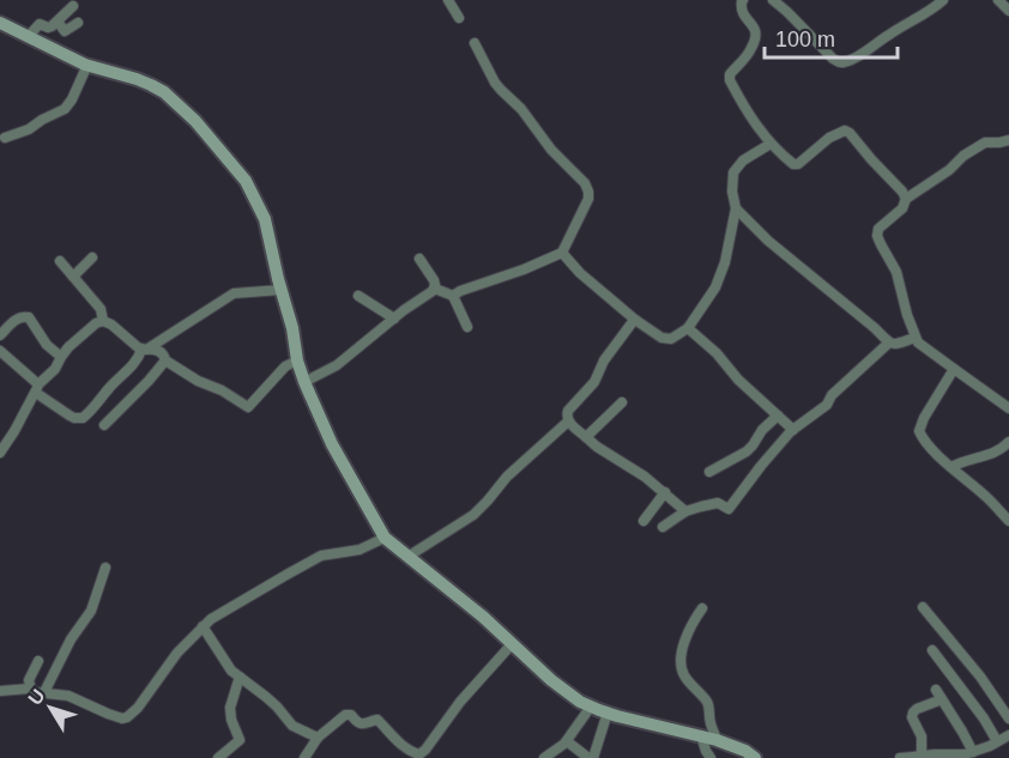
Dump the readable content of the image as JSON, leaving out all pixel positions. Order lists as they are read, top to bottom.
{
  "scale_bar": "100 m",
  "north": "top left"
}
